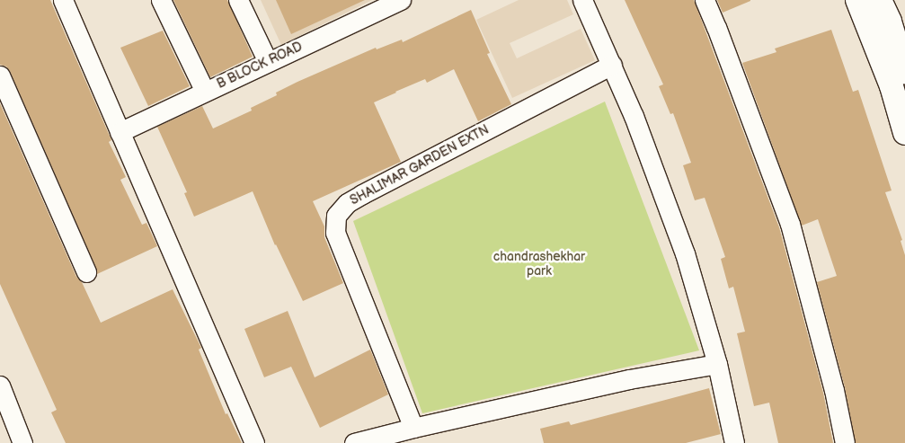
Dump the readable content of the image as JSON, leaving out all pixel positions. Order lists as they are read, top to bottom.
{
  "streets": {
    "street": ["B BLOCK ROAD", "SHALIMAR GARDEN EXTN"]
  },
  "parks": ["chandrashekhar park"]
}
